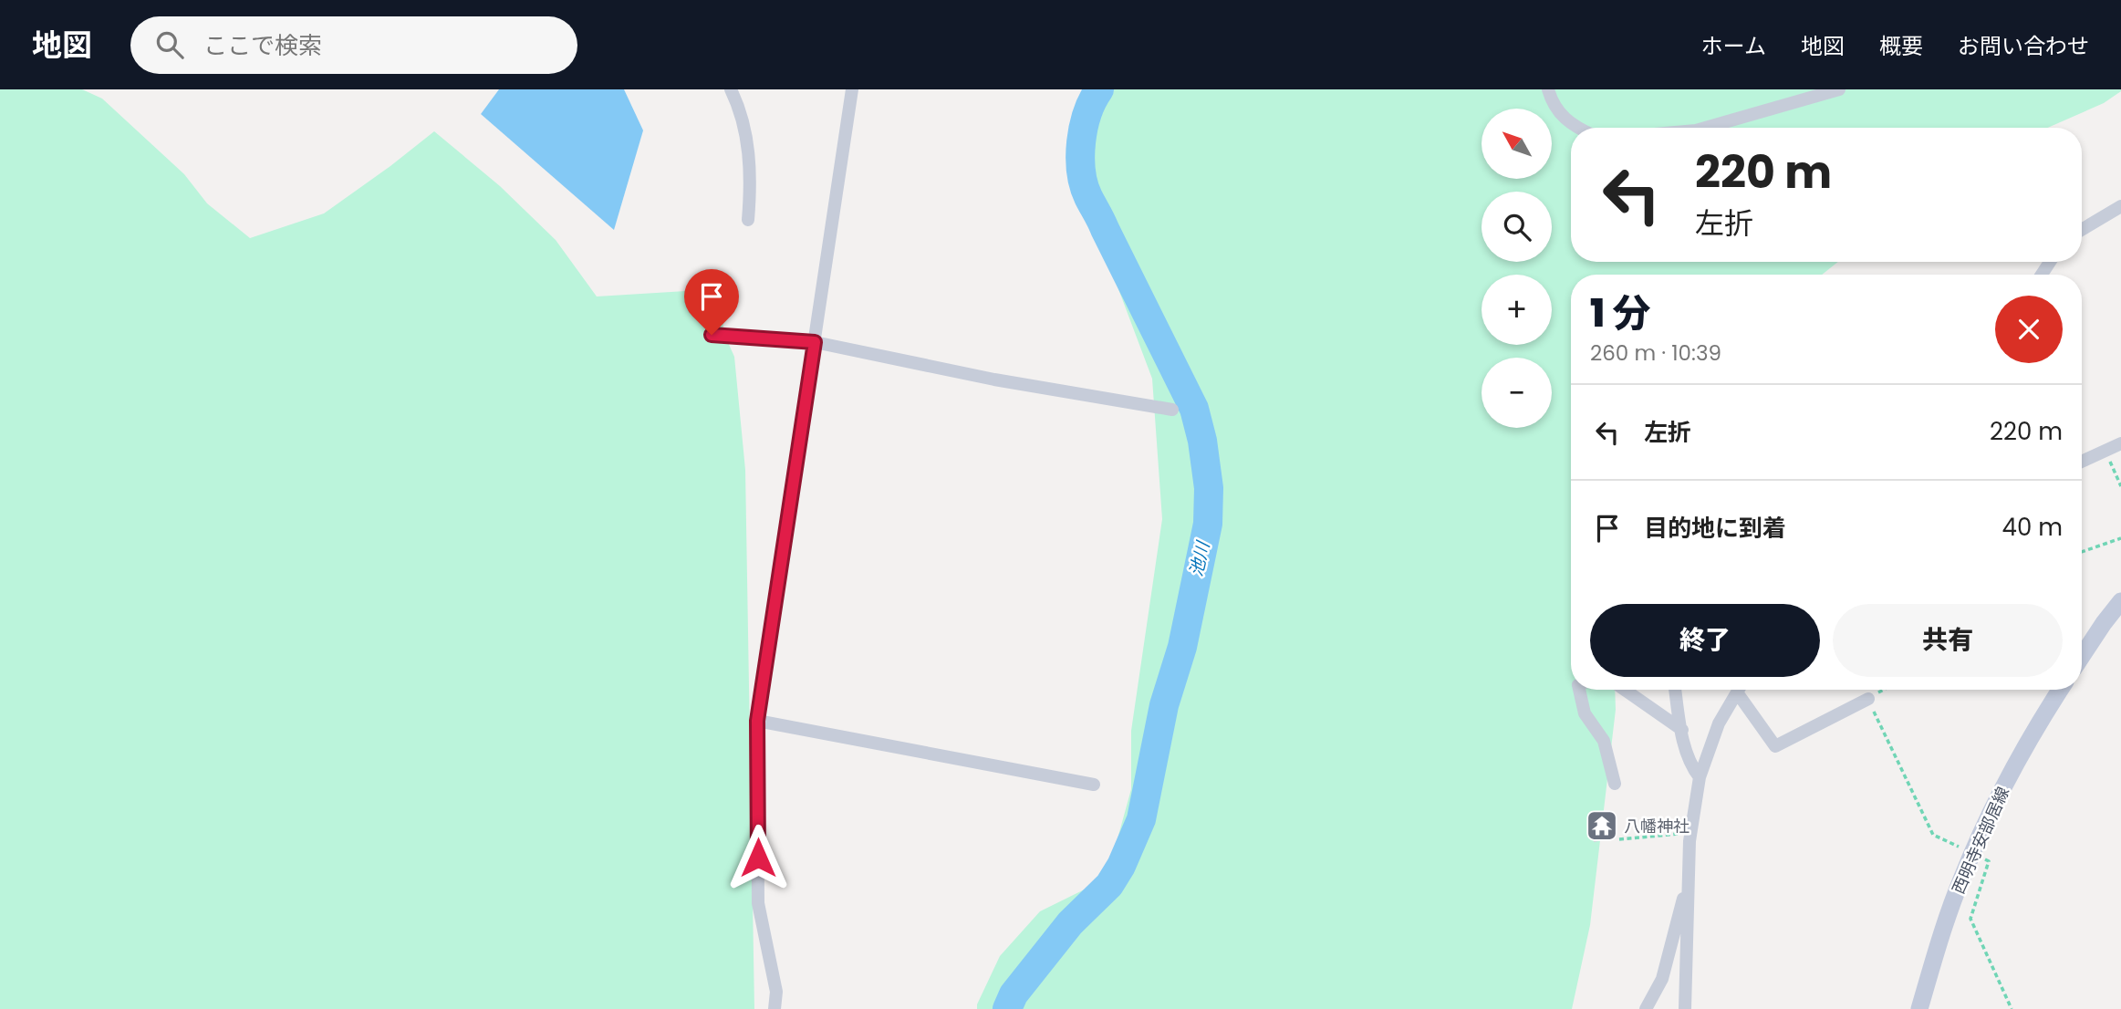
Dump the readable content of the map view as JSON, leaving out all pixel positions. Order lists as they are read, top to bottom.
{
  "streets": {
    "main road": ["西明寺安部居線"]
  },
  "water": ["池川"],
  "places": {
    "temple": ["八幡神社"]
  },
  "north": "top left",
  "page": {
    "header": "地図",
    "search": "ここで検索",
    "nav": [
      "ホーム",
      "地図",
      "概要",
      "お問い合わせ"
    ],
    "map_buttons": ["+", "−"],
    "turn": ["220 m", "左折"],
    "heading": ["1 分", "260 m · 10:39"],
    "list": [
      {
        "name": "左折",
        "value": "220 m"
      },
      {
        "name": "目的地に到着",
        "value": "40 m"
      }
    ],
    "buttons": ["終了", "共有"]
  }
}
